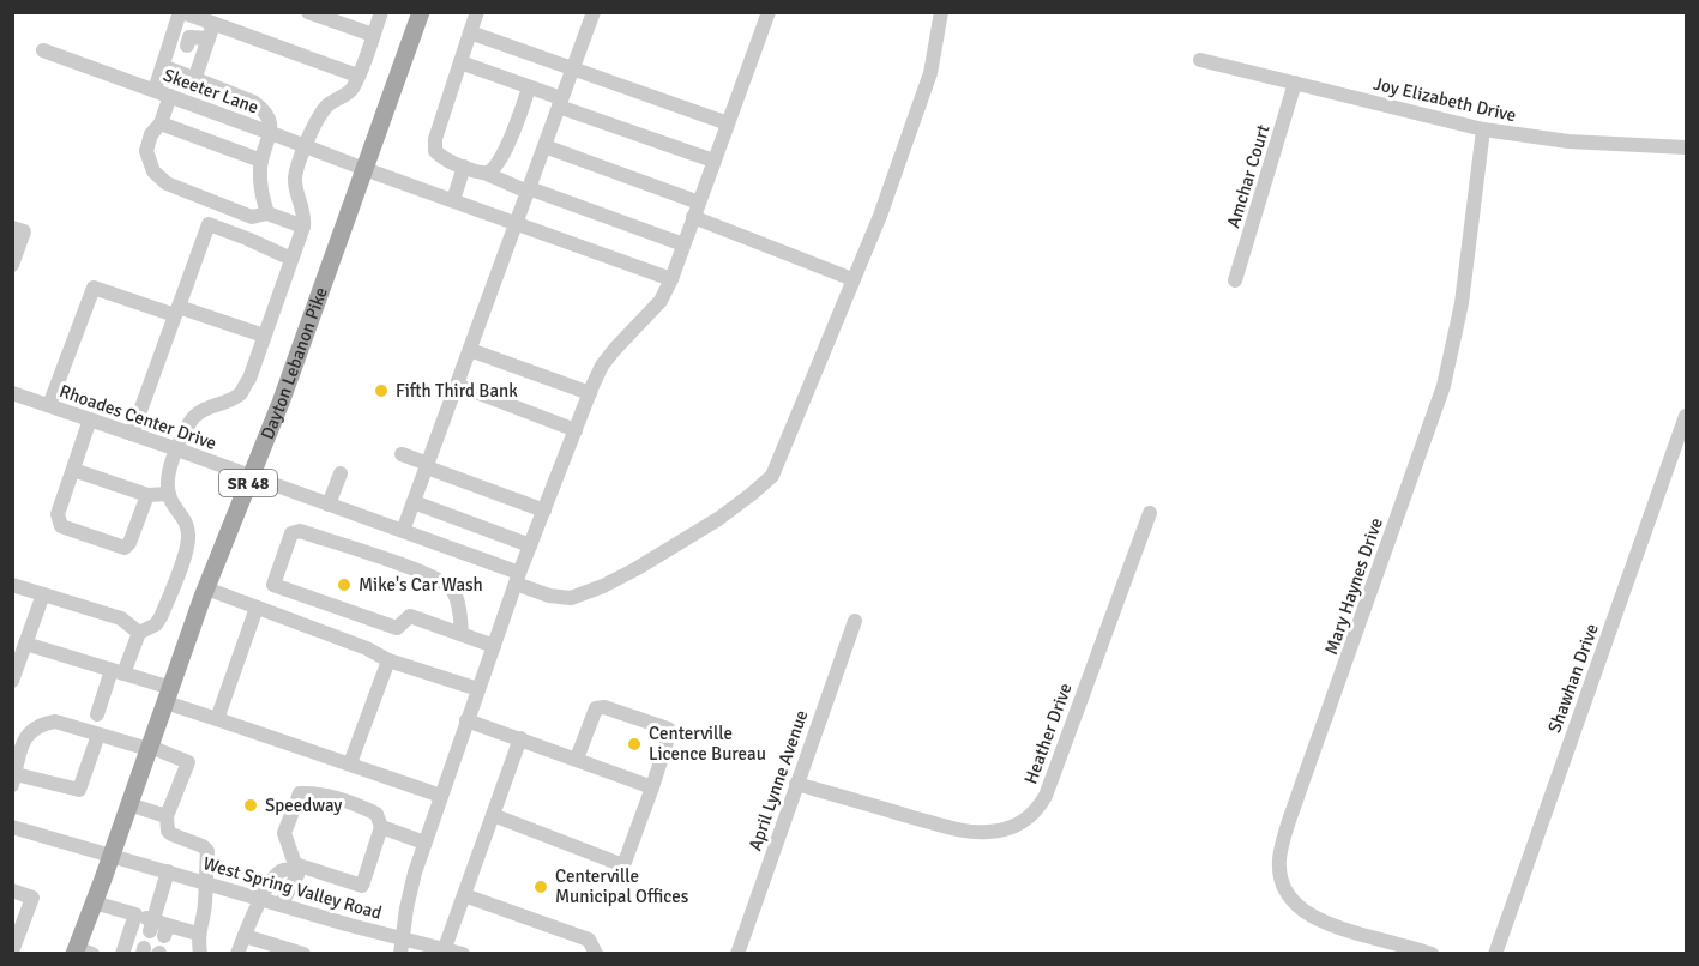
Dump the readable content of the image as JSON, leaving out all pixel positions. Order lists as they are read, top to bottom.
{
  "streets": {
    "main road": ["Dayton Lebanon Pike", "SR 48"],
    "street": [
      "Skeeter Lane",
      "Joy Elizabeth Drive",
      "Amchar Court",
      "Rhoades Center Drive",
      "Mary Haynes Drive",
      "Shawhan Drive",
      "Heather Drive",
      "April Lynne Avenue",
      "West Spring Valley Road"
    ]
  },
  "crossings": [
    ["Skeeter Lane", "Dayton Lebanon Pike"],
    ["Joy Elizabeth Drive", "Amchar Court"],
    ["Joy Elizabeth Drive", "Mary Haynes Drive"],
    ["Dayton Lebanon Pike", "Rhoades Center Drive"],
    ["Dayton Lebanon Pike", "West Spring Valley Road"],
    ["Heather Drive", "April Lynne Avenue"]
  ],
  "places": [
    "Fifth Third Bank",
    "Mike's Car Wash",
    "Centerville Licence Bureau",
    "Speedway",
    "Centerville Municipal Offices"
  ]
}
